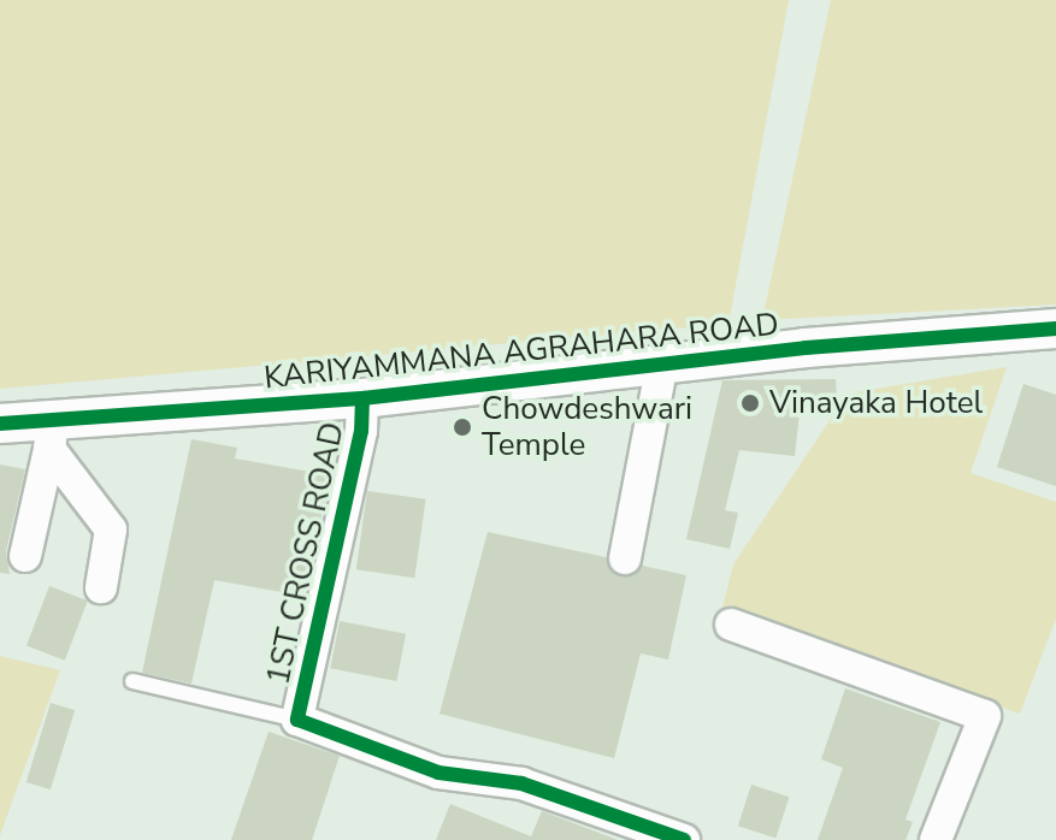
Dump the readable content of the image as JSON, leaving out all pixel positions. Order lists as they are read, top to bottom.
{
  "streets": {
    "street": ["KARIYAMMANA AGRAHARA ROAD", "1ST CROSS ROAD"]
  },
  "crossings": [
    ["KARIYAMMANA AGRAHARA ROAD", "1ST CROSS ROAD"]
  ],
  "places": ["Vinayaka Hotel", "Chowdeshwari Temple"]
}
